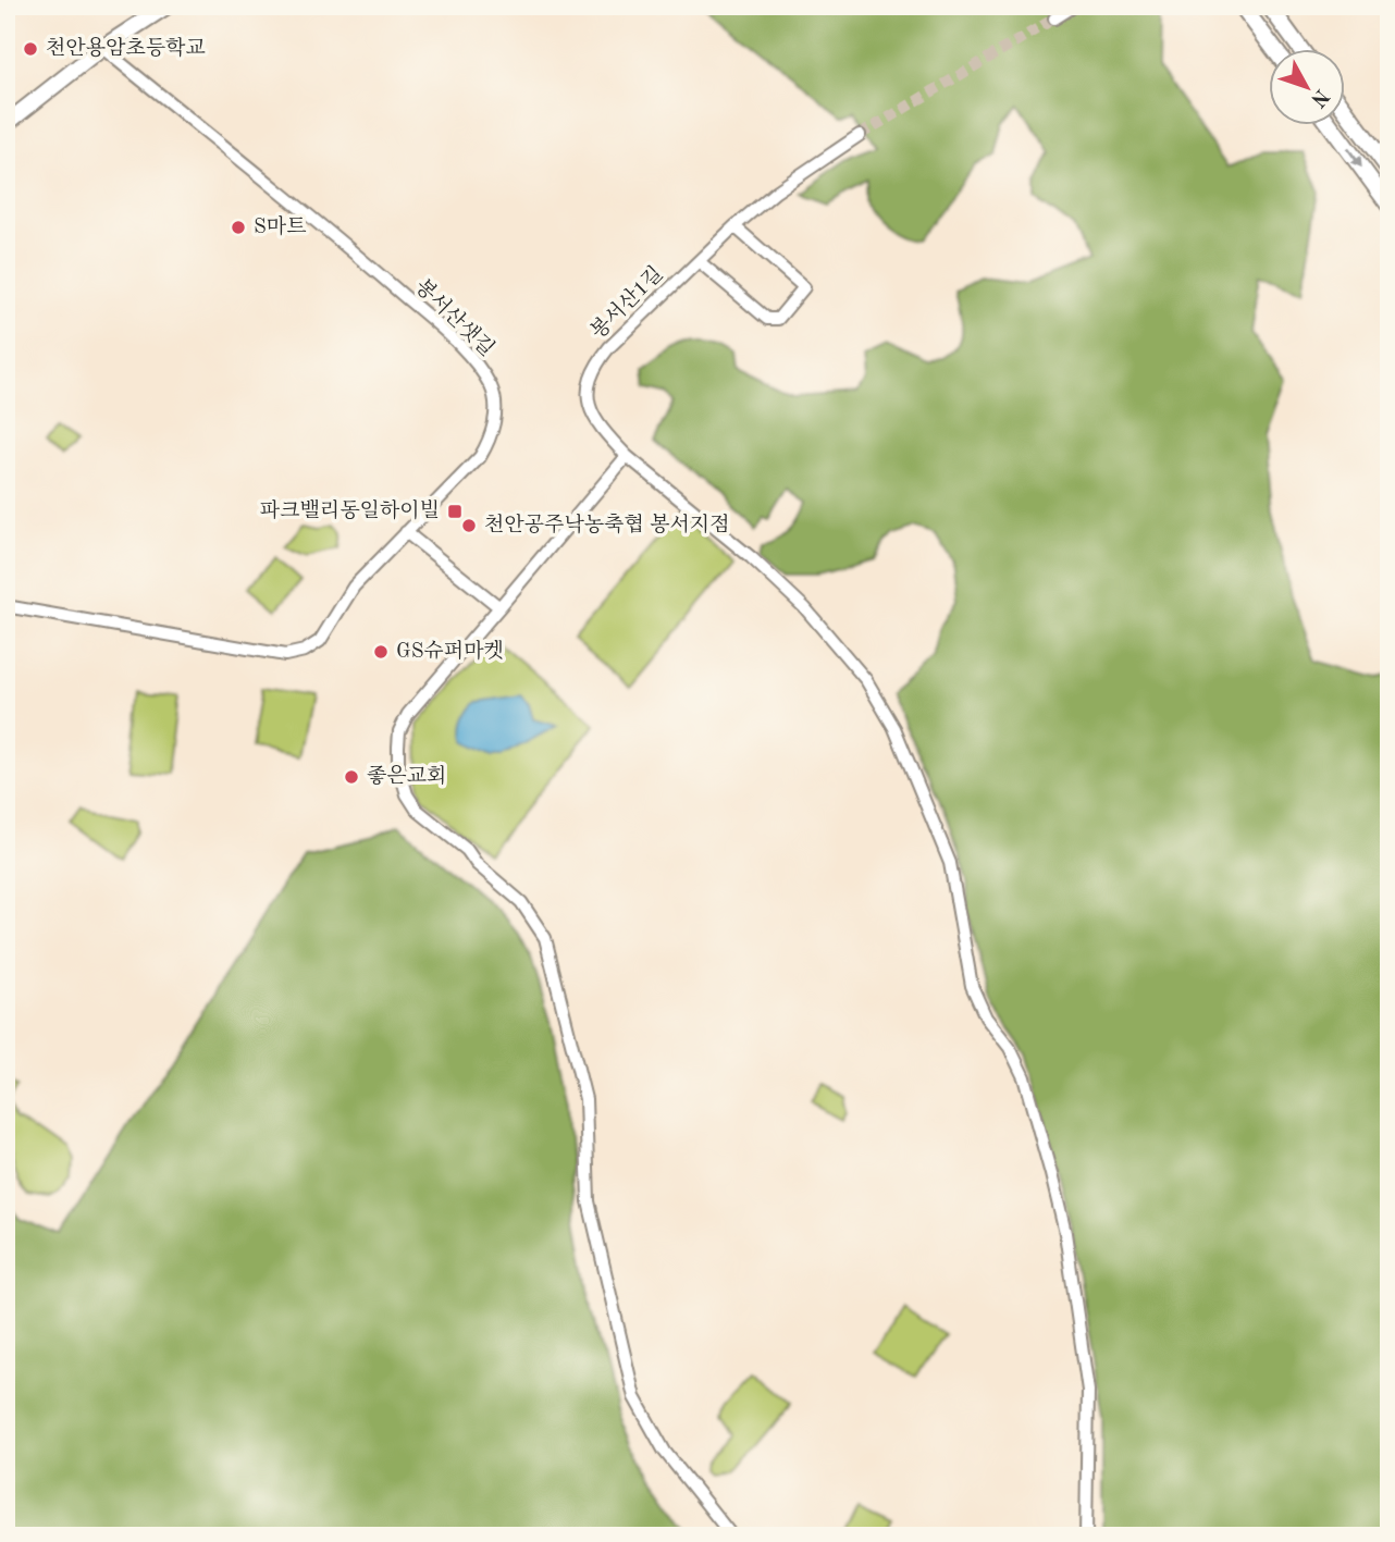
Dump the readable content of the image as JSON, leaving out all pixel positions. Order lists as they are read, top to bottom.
{
  "streets": {
    "street": ["봉서산1길", "봉서산샛길"]
  },
  "places": {
    "other": [
      "천안용암초등학교",
      "S마트",
      "천안공주낙농축협 봉서지점",
      "GS슈퍼마켓",
      "좋은교회"
    ],
    "transit": ["파크밸리동일하이빌"]
  },
  "north": "bottom right"
}
